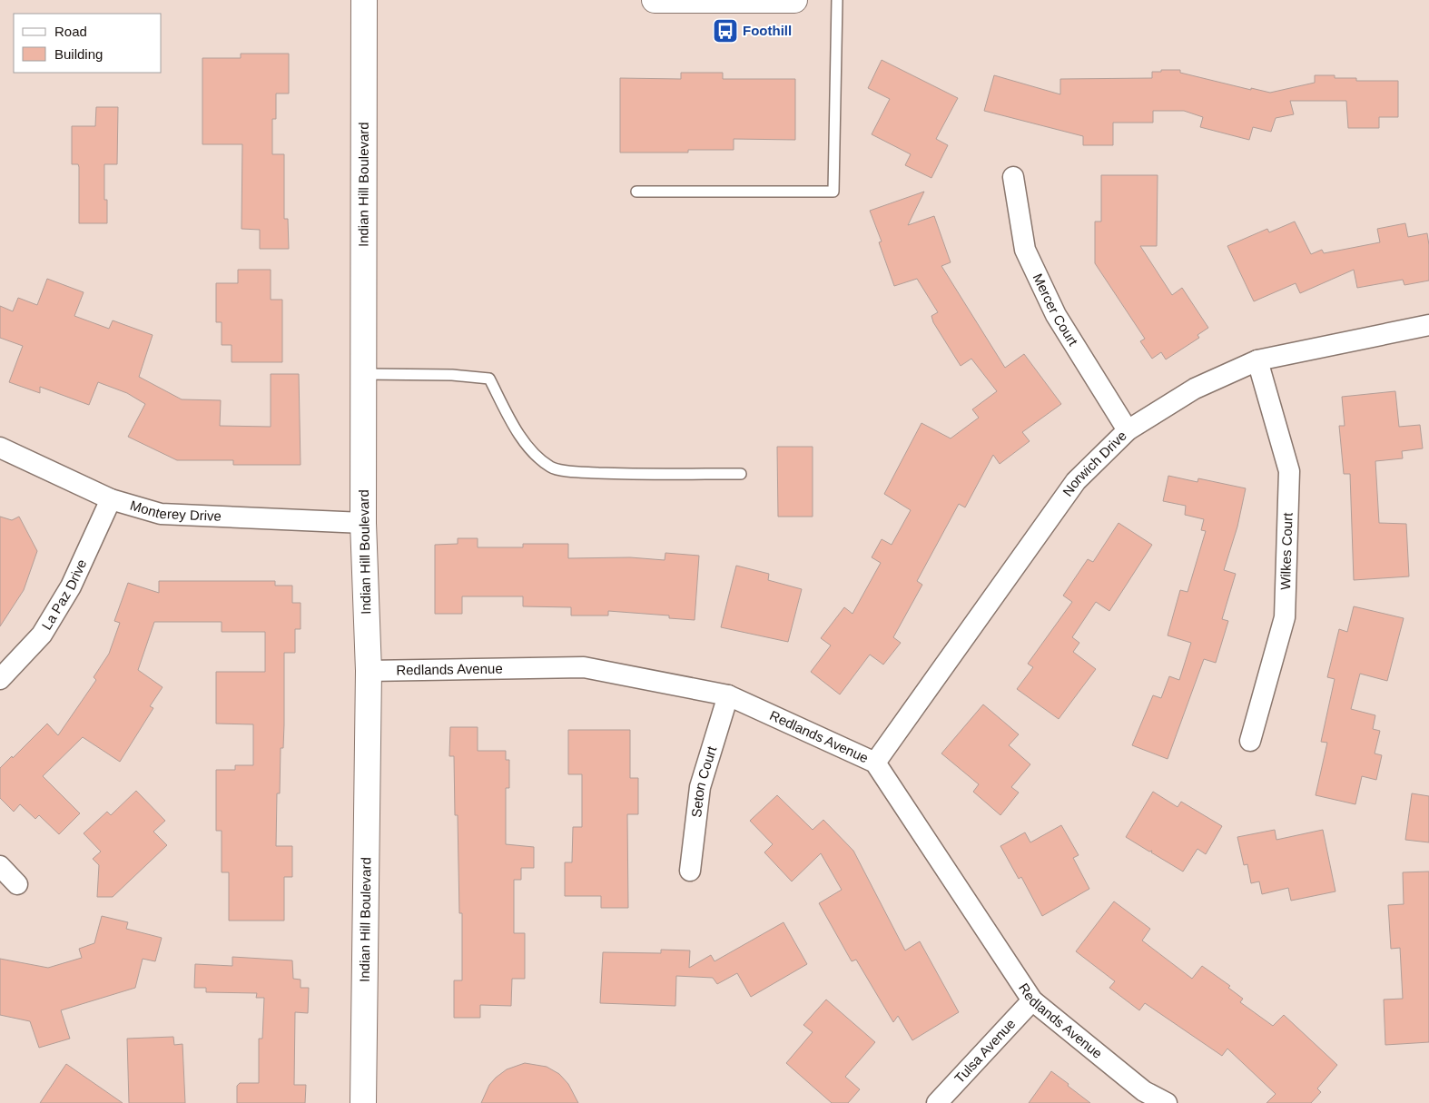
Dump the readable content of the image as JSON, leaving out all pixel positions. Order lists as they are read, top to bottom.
{
  "streets": {
    "street": [
      "Indian Hill Boulevard",
      "Mercer Court",
      "Norwich Drive",
      "Monterey Drive",
      "Wilkes Court",
      "La Paz Drive",
      "Redlands Avenue",
      "Seton Court",
      "Tulsa Avenue"
    ]
  },
  "crossings": [
    ["Indian Hill Boulevard", "Monterey Drive"],
    ["Indian Hill Boulevard", "Redlands Avenue"],
    ["Mercer Court", "Norwich Drive"],
    ["Norwich Drive", "Wilkes Court"],
    ["Norwich Drive", "Redlands Avenue"],
    ["Monterey Drive", "La Paz Drive"],
    ["Redlands Avenue", "Seton Court"],
    ["Redlands Avenue", "Tulsa Avenue"]
  ],
  "places": {
    "bus stop": ["Foothill"]
  },
  "legend": ["Road", "Building"]
}
